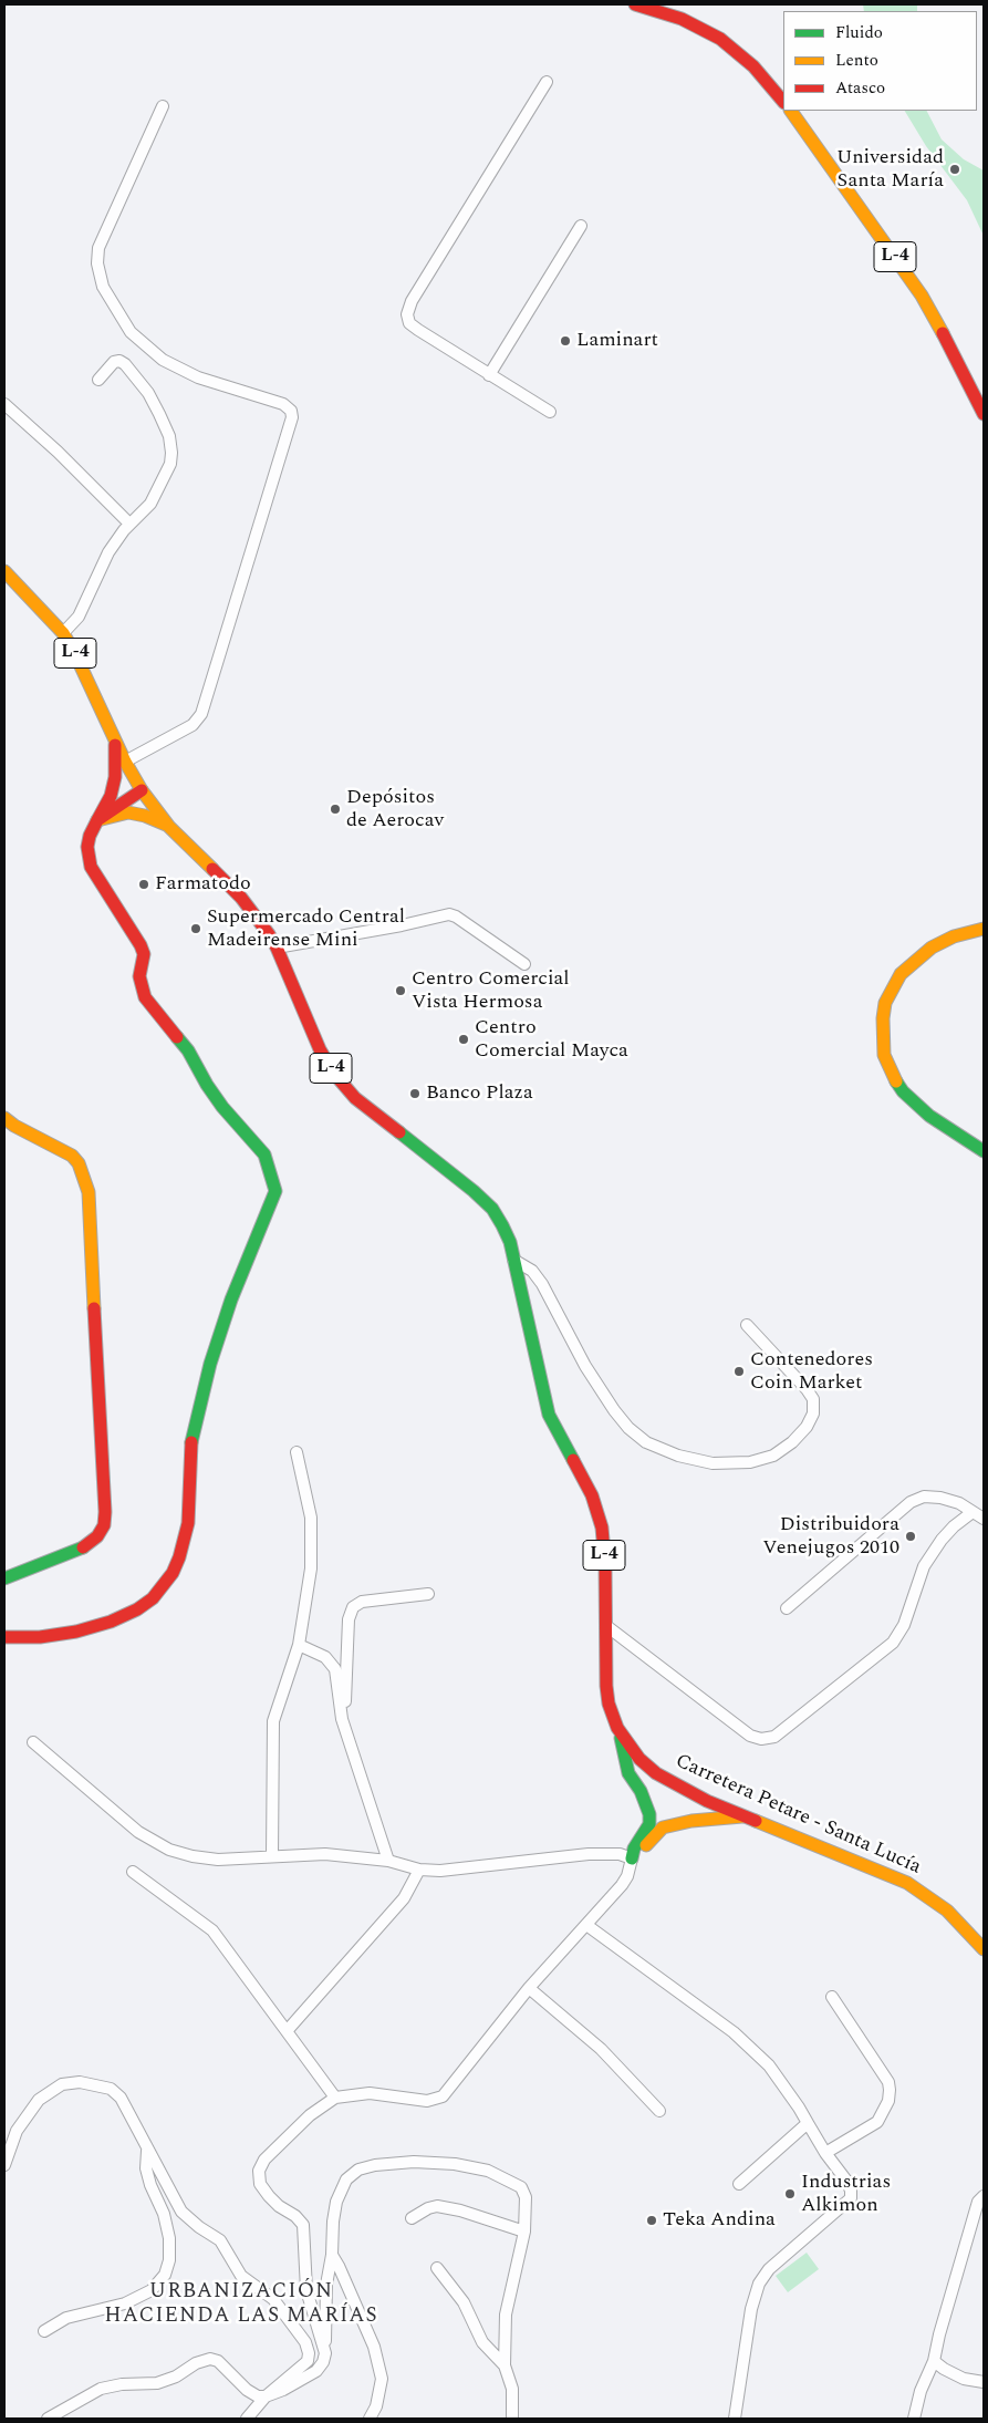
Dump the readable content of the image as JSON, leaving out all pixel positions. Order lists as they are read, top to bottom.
{
  "streets": {
    "main road": ["L-4", "Carretera Petare - Santa Lucía"]
  },
  "crossings": [
    ["L-4", "Carretera Petare - Santa Lucía"]
  ],
  "districts": ["URBANIZACIÓN HACIENDA LAS MARÍAS"],
  "places": [
    "Universidad Santa María",
    "Laminart",
    "Depósitos de Aerocav",
    "Farmatodo",
    "Supermercado Central Madeirense Mini",
    "Centro Comercial Vista Hermosa",
    "Centro Comercial Mayca",
    "Banco Plaza",
    "Contenedores Coin Market",
    "Distribuidora Venejugos 2010",
    "Industrias Alkimon",
    "Teka Andina"
  ],
  "legend": ["Fluido", "Lento", "Atasco"]
}
